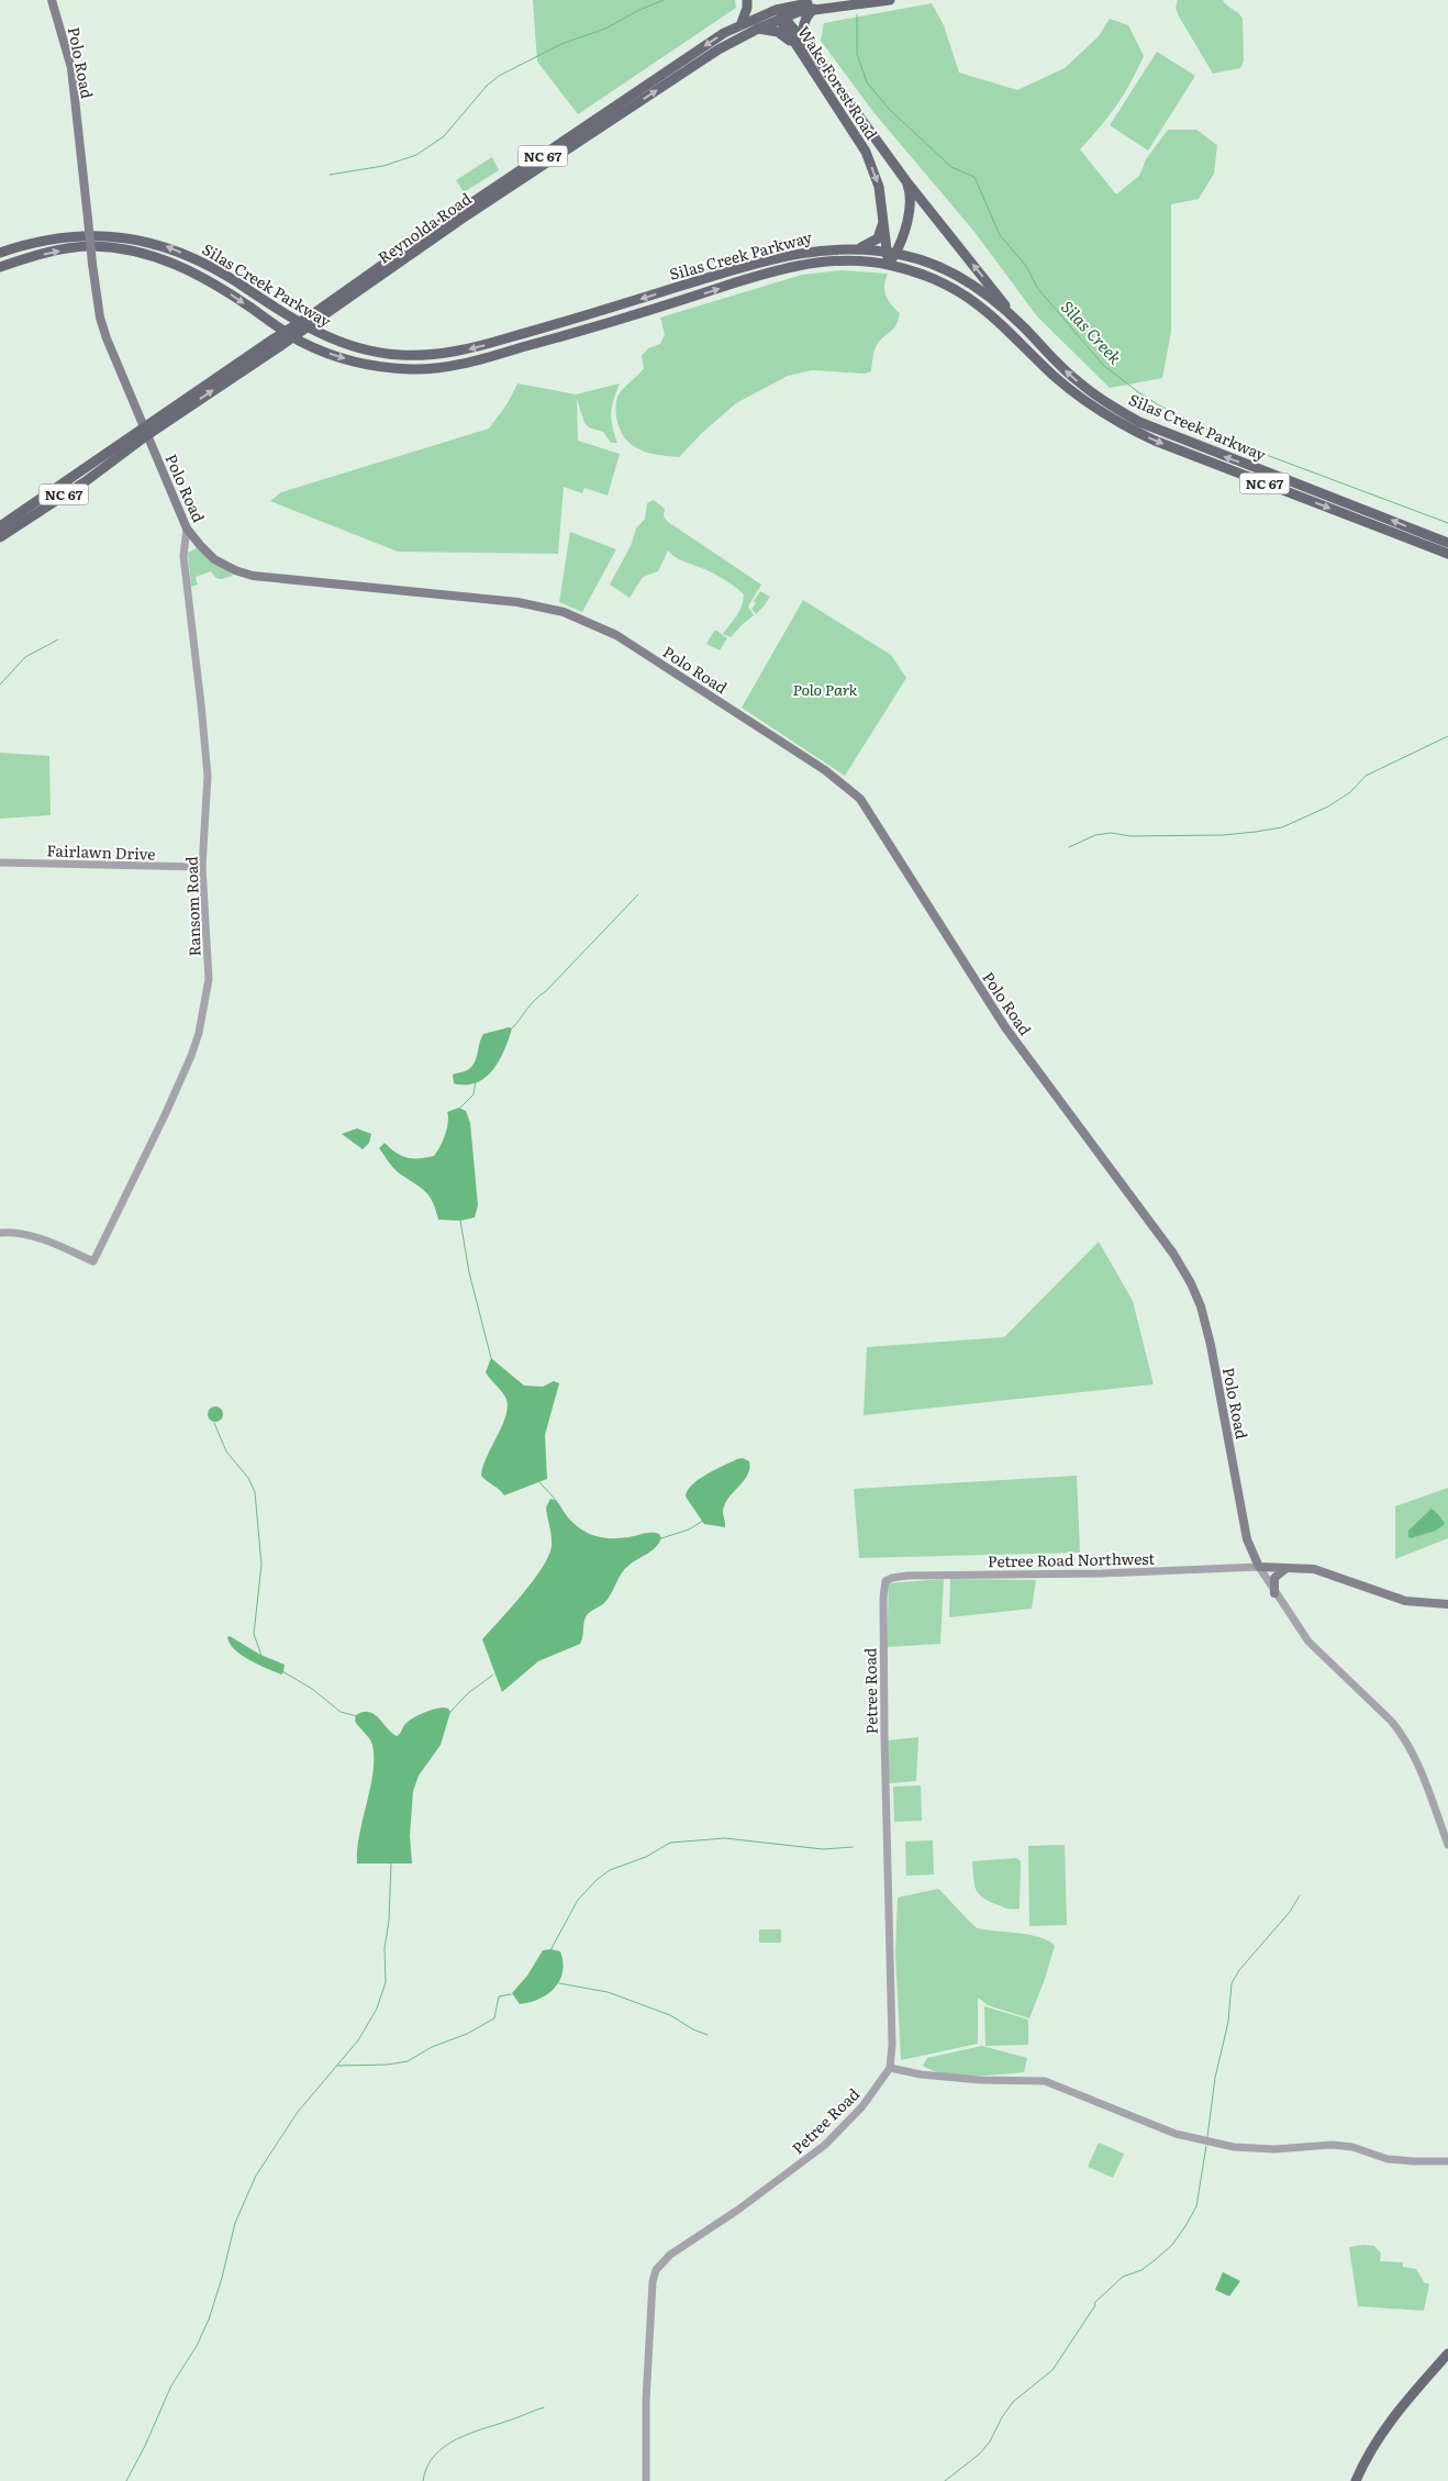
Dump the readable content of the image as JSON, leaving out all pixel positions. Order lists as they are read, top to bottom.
{
  "streets": {
    "main road": [
      "Polo Road",
      "Wake Forest Road",
      "NC 67",
      "Reynolda Road",
      "Silas Creek Parkway"
    ],
    "street": [
      "Fairlawn Drive",
      "Ransom Road",
      "Petree Road Northwest",
      "Petree Road"
    ]
  },
  "crossings": [
    ["Polo Road", "Reynolda Road"],
    ["Polo Road", "Ransom Road"],
    ["Polo Road", "Petree Road Northwest"],
    ["Wake Forest Road", "NC 67"],
    ["Wake Forest Road", "Reynolda Road"],
    ["Wake Forest Road", "Silas Creek Parkway"],
    ["NC 67", "Reynolda Road"],
    ["Fairlawn Drive", "Ransom Road"],
    ["Petree Road Northwest", "Petree Road"]
  ],
  "water": ["Silas Creek"],
  "parks": ["Polo Park"]
}
